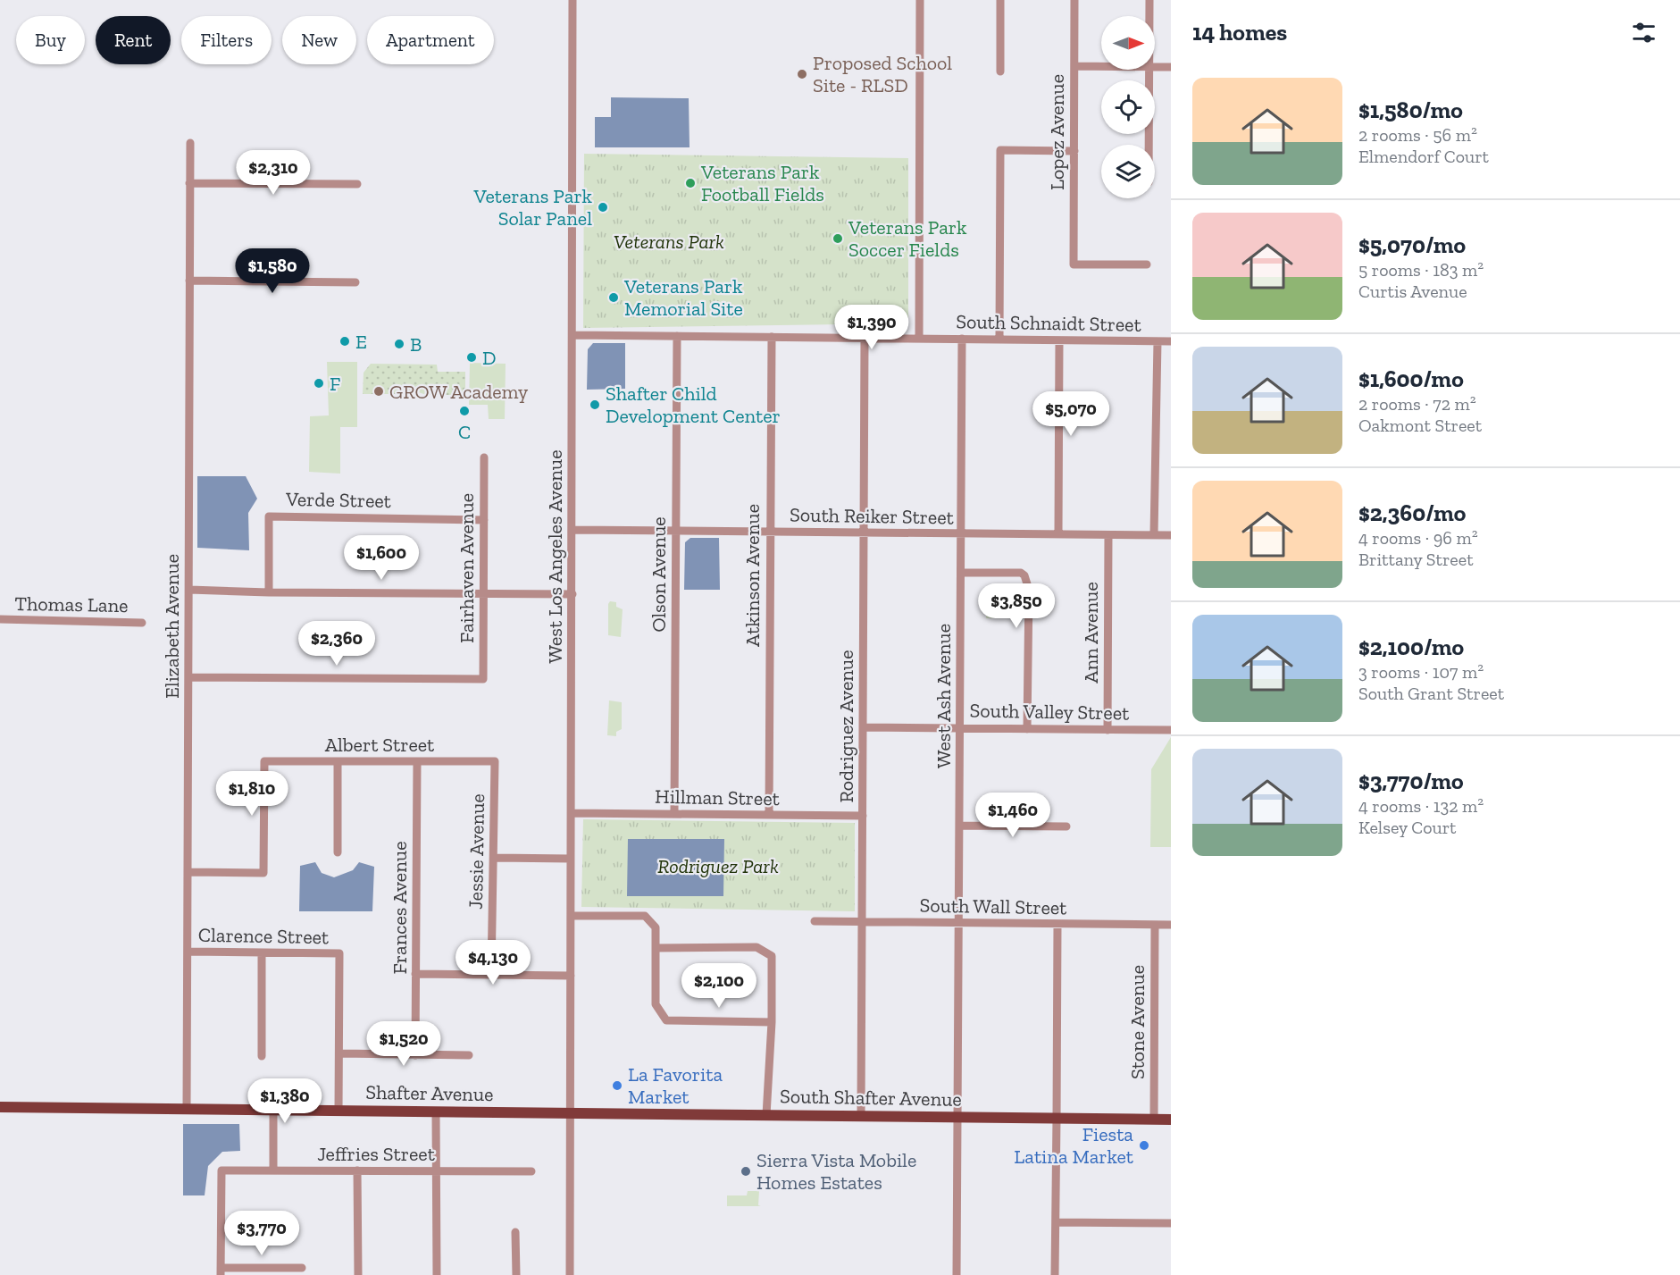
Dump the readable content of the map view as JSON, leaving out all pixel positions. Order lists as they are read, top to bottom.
{
  "streets": {
    "main road": ["Shafter Avenue", "South Shafter Avenue"],
    "street": [
      "Lopez Avenue",
      "South Schnaidt Street",
      "Verde Street",
      "South Reiker Street",
      "West Los Angeles Avenue",
      "Fairhaven Avenue",
      "Olson Avenue",
      "Atkinson Avenue",
      "Thomas Lane",
      "Elizabeth Avenue",
      "Ann Avenue",
      "West Ash Avenue",
      "South Valley Street",
      "Rodriguez Avenue",
      "Albert Street",
      "Hillman Street",
      "Jessie Avenue",
      "South Wall Street",
      "Frances Avenue",
      "Clarence Street",
      "Stone Avenue",
      "Jeffries Street"
    ]
  },
  "crossings": [
    ["South Schnaidt Street", "West Los Angeles Avenue"],
    ["South Schnaidt Street", "Olson Avenue"],
    ["South Schnaidt Street", "Atkinson Avenue"],
    ["South Schnaidt Street", "West Ash Avenue"],
    ["South Schnaidt Street", "Rodriguez Avenue"],
    ["Verde Street", "Fairhaven Avenue"],
    ["South Reiker Street", "West Los Angeles Avenue"],
    ["South Reiker Street", "Olson Avenue"],
    ["South Reiker Street", "Atkinson Avenue"],
    ["South Reiker Street", "Ann Avenue"],
    ["South Reiker Street", "West Ash Avenue"],
    ["South Reiker Street", "Rodriguez Avenue"],
    ["West Los Angeles Avenue", "Hillman Street"],
    ["West Los Angeles Avenue", "Shafter Avenue"],
    ["West Los Angeles Avenue", "South Shafter Avenue"],
    ["Fairhaven Avenue", "Elizabeth Avenue"],
    ["Olson Avenue", "Hillman Street"],
    ["Atkinson Avenue", "Hillman Street"],
    ["Elizabeth Avenue", "Albert Street"],
    ["Elizabeth Avenue", "Clarence Street"],
    ["Elizabeth Avenue", "Shafter Avenue"],
    ["Ann Avenue", "South Valley Street"],
    ["West Ash Avenue", "South Valley Street"],
    ["West Ash Avenue", "South Wall Street"],
    ["West Ash Avenue", "South Shafter Avenue"],
    ["South Valley Street", "Rodriguez Avenue"],
    ["Rodriguez Avenue", "Hillman Street"],
    ["Rodriguez Avenue", "South Wall Street"],
    ["Rodriguez Avenue", "South Shafter Avenue"],
    ["Albert Street", "Jessie Avenue"],
    ["Albert Street", "Frances Avenue"],
    ["South Wall Street", "Stone Avenue"],
    ["Stone Avenue", "South Shafter Avenue"],
    ["Shafter Avenue", "South Shafter Avenue"]
  ],
  "parks": ["Veterans Park", "Rodriguez Park"],
  "places": [
    "Proposed School Site - RLSD",
    "Veterans Park Football Fields",
    "Veterans Park Solar Panel",
    "Veterans Park Soccer Fields",
    "Veterans Park Memorial Site",
    "E",
    "B",
    "D",
    "F",
    "GROW Academy",
    "Shafter Child Development Center",
    "C",
    "La Favorita Market",
    "Fiesta Latina Market",
    "Sierra Vista Mobile Homes Estates"
  ],
  "north": "right",
  "page": {
    "heading": "14 homes",
    "chip": [
      "Buy",
      "Rent",
      "Filters",
      "New",
      "Apartment"
    ],
    "list": [
      {
        "name": "$1,580/mo",
        "note": "2 rooms · 56 m² · Elmendorf Court"
      },
      {
        "name": "$5,070/mo",
        "note": "5 rooms · 183 m² · Curtis Avenue"
      },
      {
        "name": "$1,600/mo",
        "note": "2 rooms · 72 m² · Oakmont Street"
      },
      {
        "name": "$2,360/mo",
        "note": "4 rooms · 96 m² · Brittany Street"
      },
      {
        "name": "$2,100/mo",
        "note": "3 rooms · 107 m² · South Grant Street"
      },
      {
        "name": "$3,770/mo",
        "note": "4 rooms · 132 m² · Kelsey Court"
      }
    ],
    "price": [
      "$2,310",
      "$1,580",
      "$1,390",
      "$5,070",
      "$1,600",
      "$3,850",
      "$2,360",
      "$1,810",
      "$1,460",
      "$4,130",
      "$2,100",
      "$1,520",
      "$1,380",
      "$3,770"
    ]
  }
}
